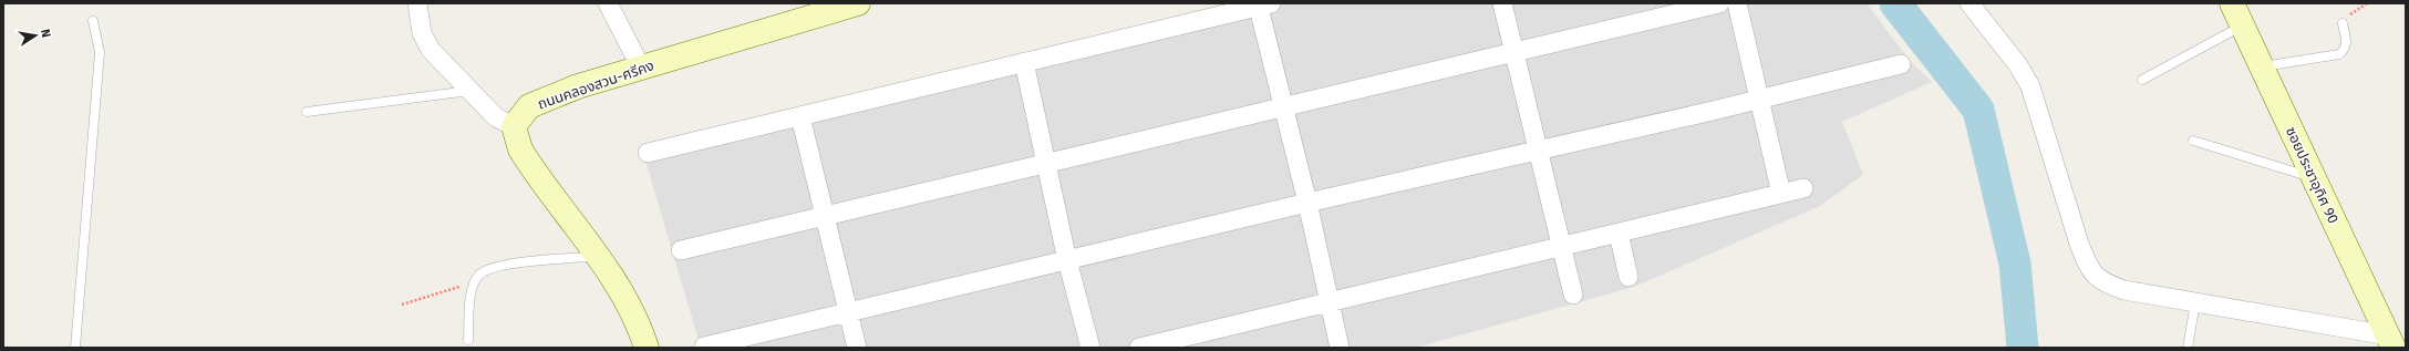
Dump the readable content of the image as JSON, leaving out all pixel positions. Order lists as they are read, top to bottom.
{
  "streets": {
    "street": ["ถนนคลองสวน-ศรีคง", "ซอยประชาอุทิศ 90"]
  },
  "north": "right"
}
